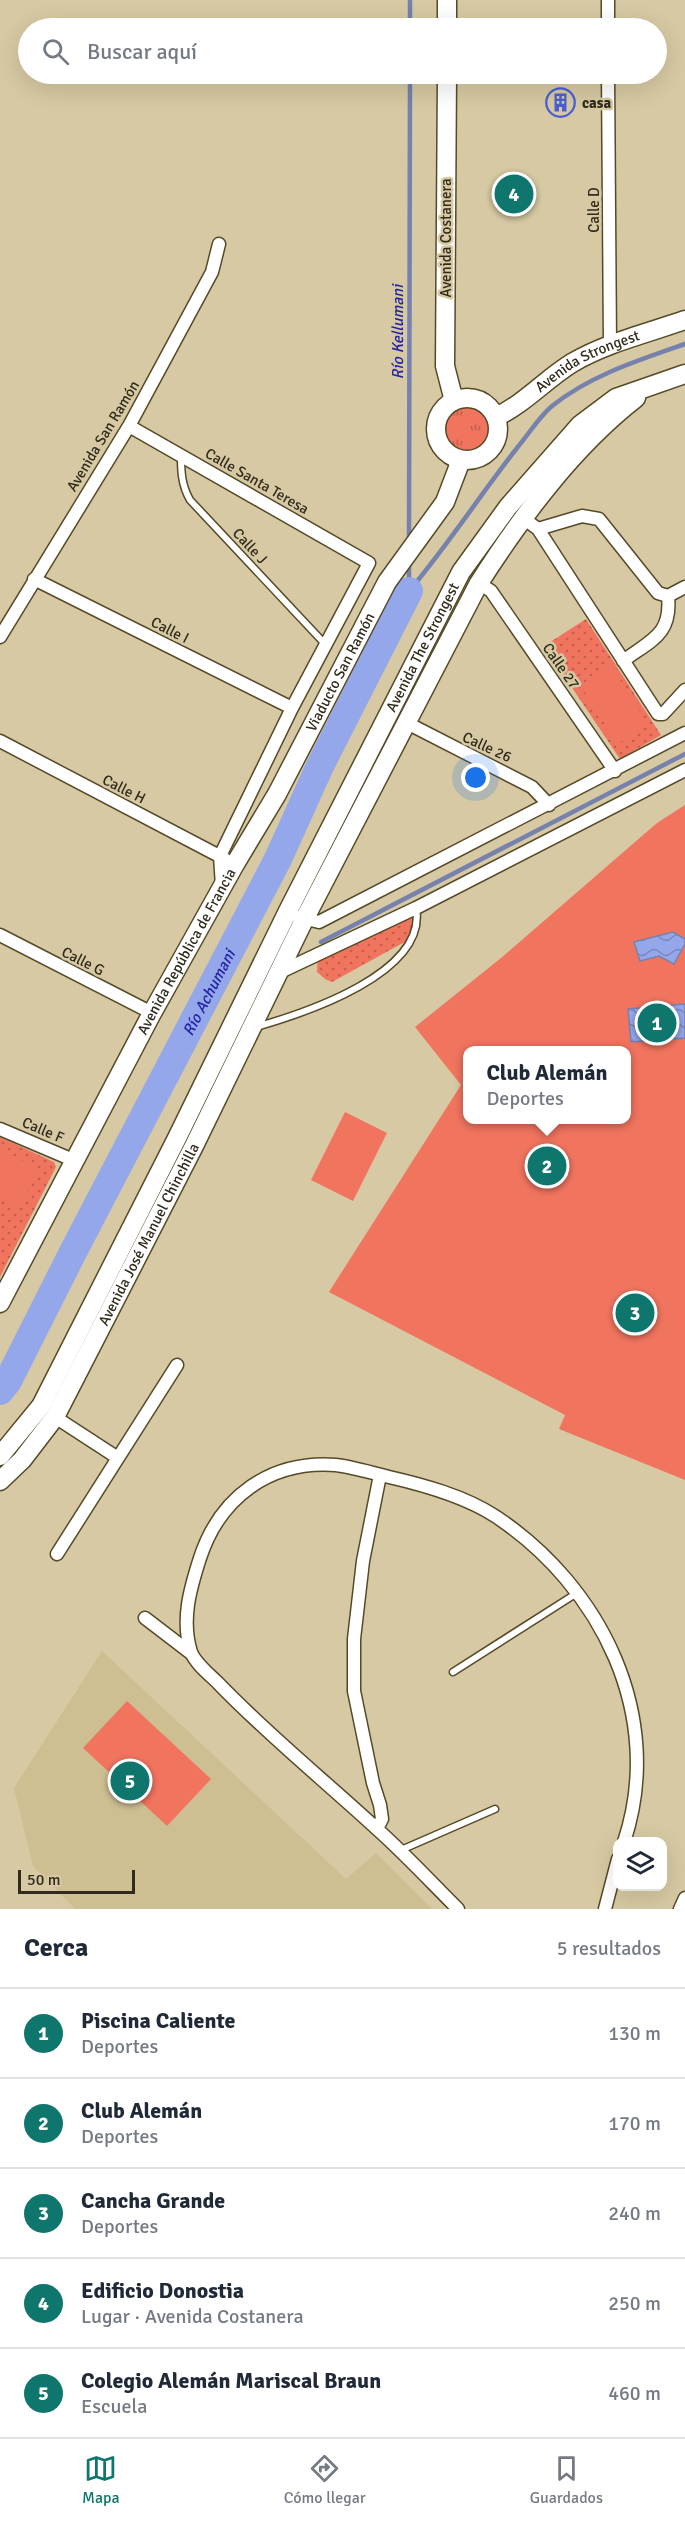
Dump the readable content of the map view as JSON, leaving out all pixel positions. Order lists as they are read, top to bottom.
{
  "streets": {
    "main road": [
      "Avenida Costanera",
      "Avenida Strongest",
      "Avenida The Strongest",
      "Viaducto San Ramón",
      "Avenida República de Francia",
      "Avenida José Manuel Chinchilla"
    ],
    "street": [
      "Calle D",
      "Avenida San Ramón",
      "Calle Santa Teresa",
      "Calle I",
      "Calle 27",
      "Calle 26",
      "Calle H",
      "Calle G",
      "Calle F"
    ],
    "lane": ["Calle J"]
  },
  "crossings": [
    ["Calle D", "Avenida Strongest"],
    ["Avenida Costanera", "Avenida Strongest"],
    ["Avenida Costanera", "Viaducto San Ramón"],
    ["Avenida Strongest", "Viaducto San Ramón"],
    ["Avenida San Ramón", "Calle Santa Teresa"],
    ["Avenida San Ramón", "Calle I"],
    ["Calle Santa Teresa", "Calle J"],
    ["Calle Santa Teresa", "Avenida República de Francia"],
    ["Calle J", "Avenida República de Francia"],
    ["Calle I", "Avenida República de Francia"],
    ["Avenida The Strongest", "Calle 27"],
    ["Avenida The Strongest", "Calle 26"],
    ["Avenida The Strongest", "Avenida José Manuel Chinchilla"],
    ["Viaducto San Ramón", "Calle H"],
    ["Viaducto San Ramón", "Avenida República de Francia"],
    ["Calle H", "Avenida República de Francia"],
    ["Avenida República de Francia", "Calle G"],
    ["Avenida República de Francia", "Calle F"]
  ],
  "water": ["Río Kellumani", "Río Achumani"],
  "places": {
    "building": ["casa"]
  },
  "scale_bar": "50 m",
  "page": {
    "search": "Buscar aquí",
    "pins": [
      "4",
      "1",
      "2",
      "3",
      "5"
    ],
    "popup": ["Club Alemán", "Deportes"],
    "scale": "50 m",
    "heading": ["Cerca", "5 resultados"],
    "list": [
      {
        "mark": "1",
        "name": "Piscina Caliente",
        "note": "Deportes",
        "value": "130 m"
      },
      {
        "mark": "2",
        "name": "Club Alemán",
        "note": "Deportes",
        "value": "170 m"
      },
      {
        "mark": "3",
        "name": "Cancha Grande",
        "note": "Deportes",
        "value": "240 m"
      },
      {
        "mark": "4",
        "name": "Edificio Donostia",
        "note": "Lugar · Avenida Costanera",
        "value": "250 m"
      },
      {
        "mark": "5",
        "name": "Colegio Alemán Mariscal Braun",
        "note": "Escuela",
        "value": "460 m"
      }
    ],
    "nav": ["Mapa", "Cómo llegar", "Guardados"]
  }
}
